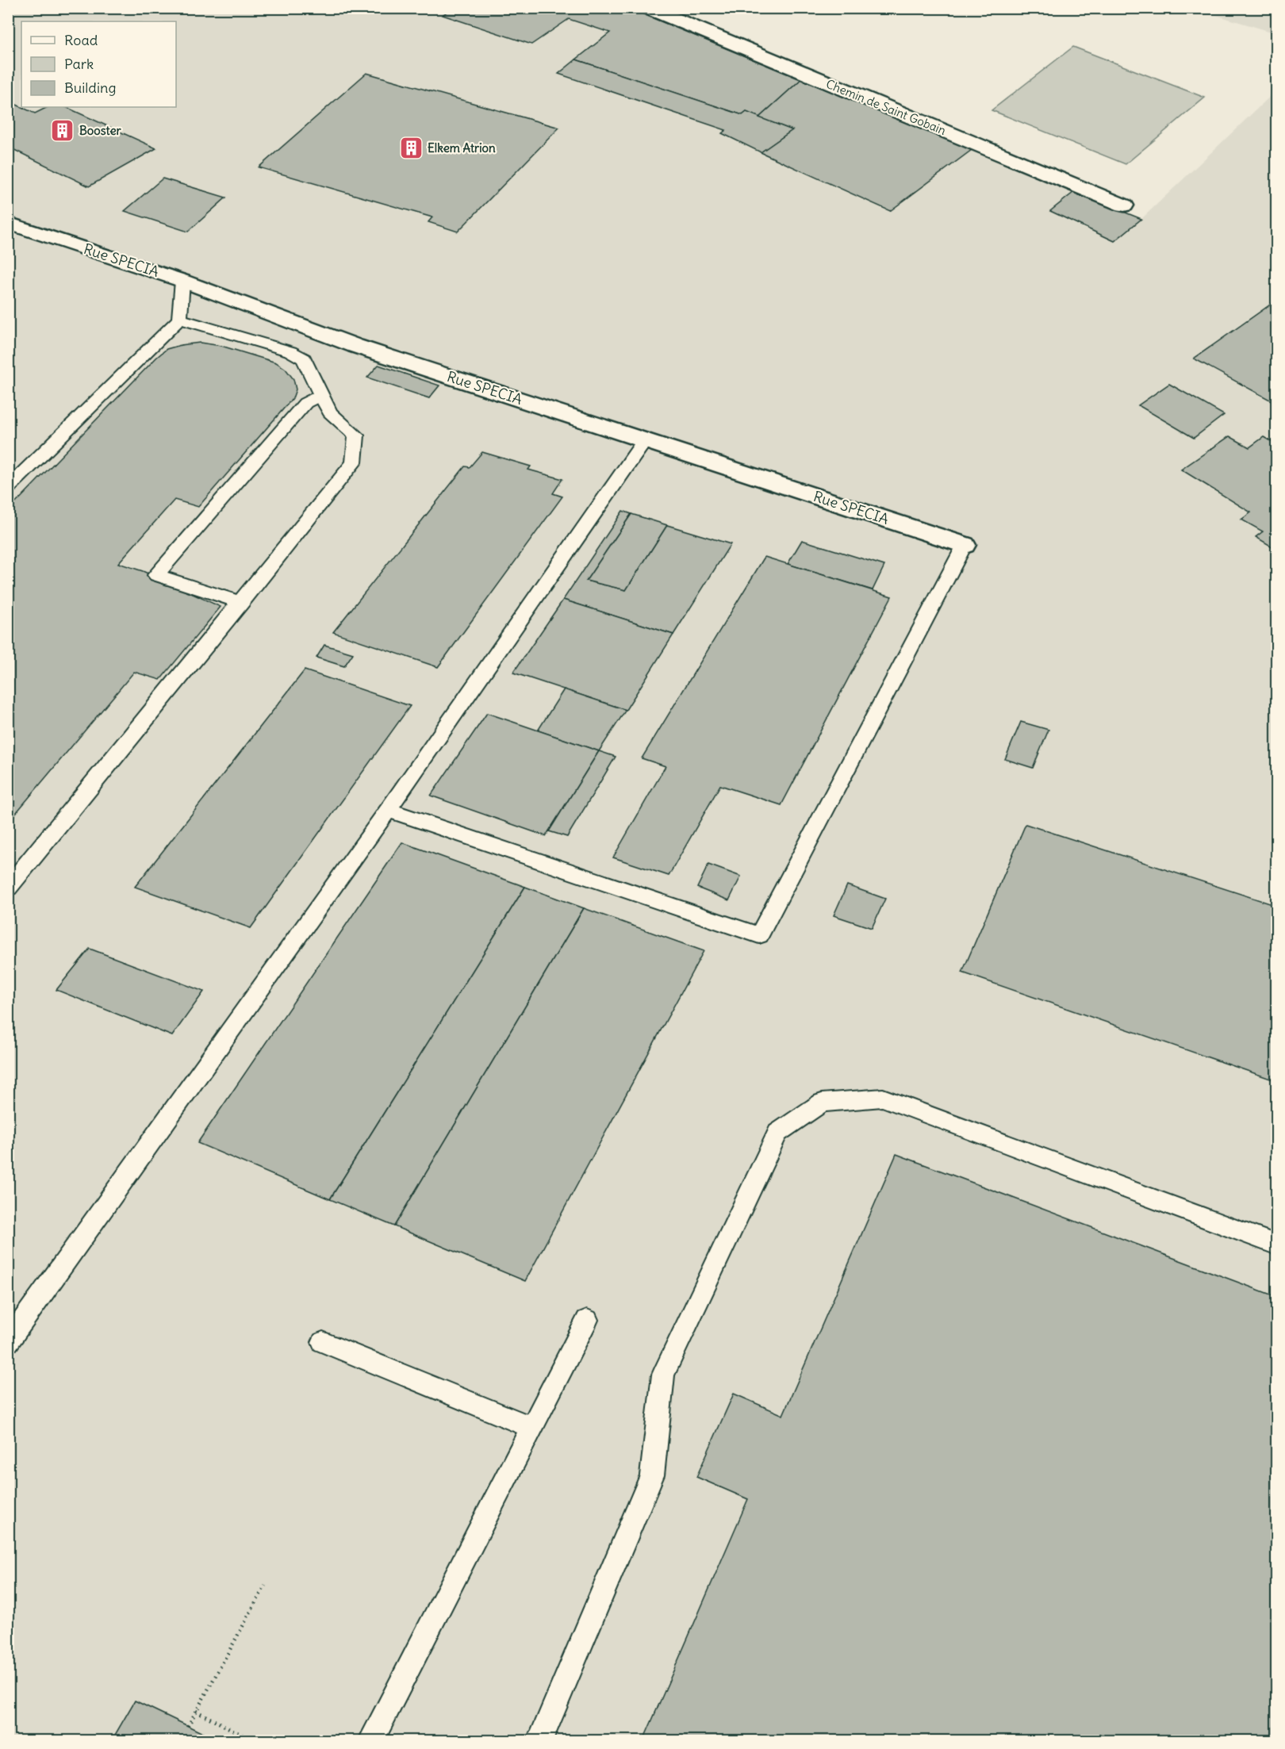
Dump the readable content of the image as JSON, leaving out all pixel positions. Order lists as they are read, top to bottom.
{
  "streets": {
    "street": ["Chemin de Saint Gobain", "Rue SPECIA"]
  },
  "places": {
    "building": ["Booster", "Elkem Atrion"]
  },
  "legend": ["Road", "Park", "Building"]
}
